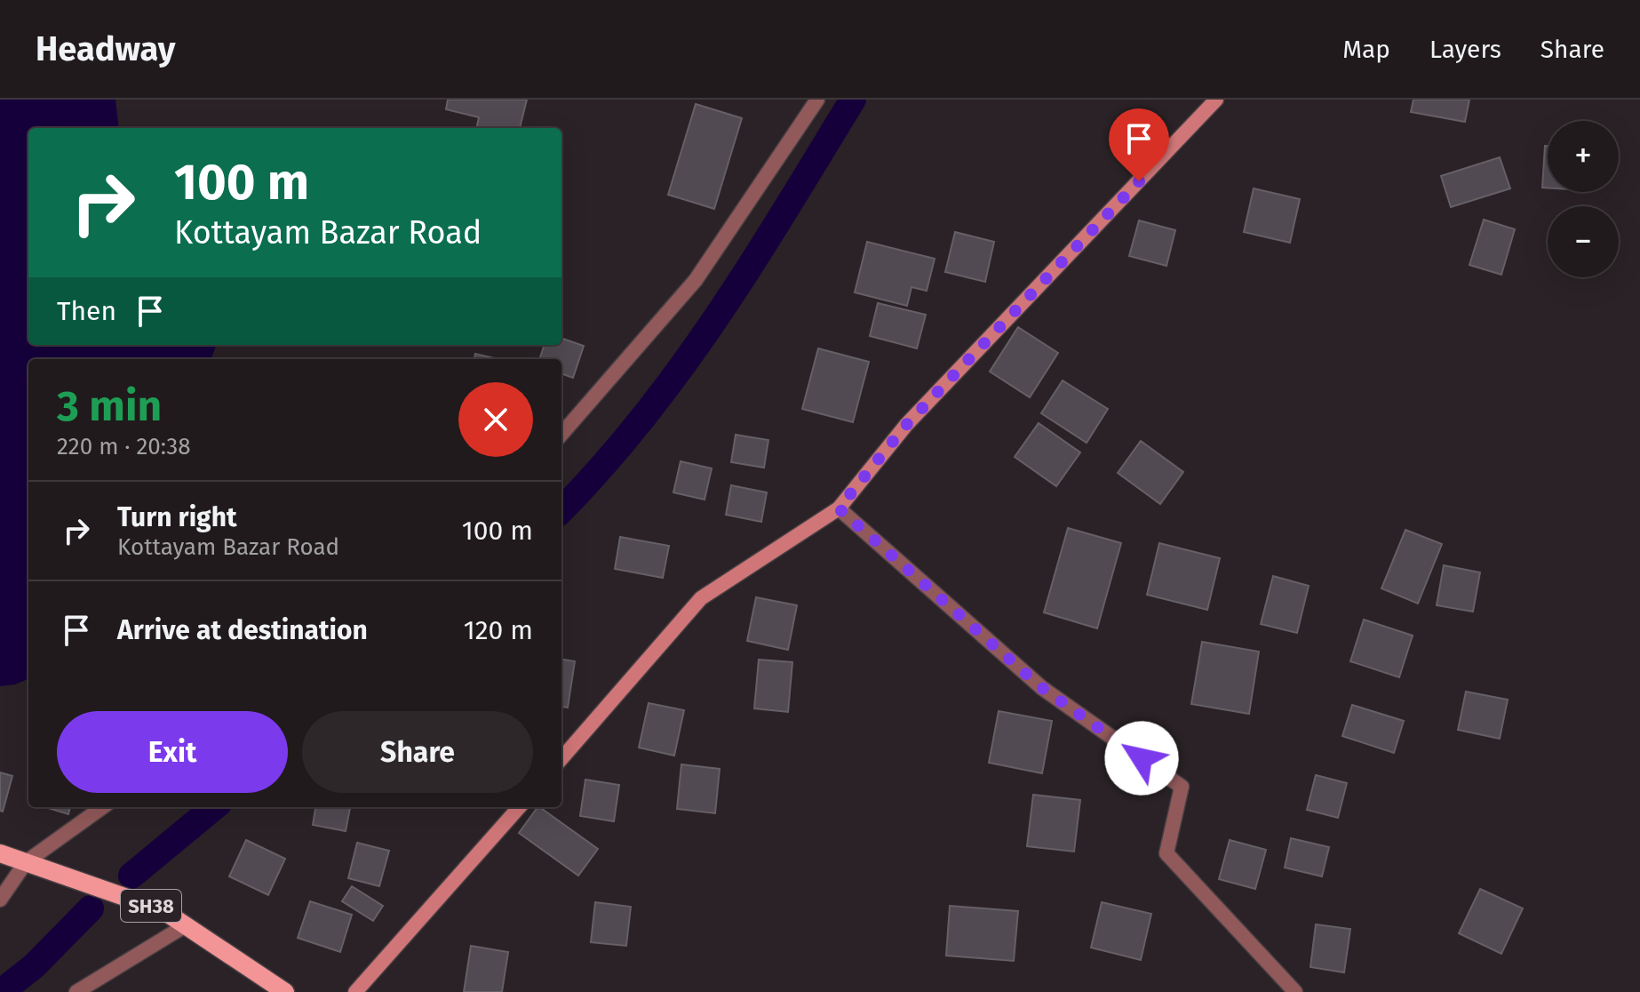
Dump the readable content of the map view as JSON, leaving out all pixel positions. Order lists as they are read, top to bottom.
{
  "streets": {
    "main road": ["SH38"]
  },
  "page": {
    "header": "Headway",
    "nav": ["Map", "Layers", "Share"],
    "map_buttons": ["+", "−"],
    "turn": ["100 m", "Kottayam Bazar Road"],
    "then": "Then",
    "heading": ["3 min", "220 m · 20:38"],
    "list": [
      {
        "name": "Turn right",
        "note": "Kottayam Bazar Road",
        "value": "100 m"
      },
      {
        "name": "Arrive at destination",
        "value": "120 m"
      }
    ],
    "buttons": ["Exit", "Share"]
  }
}
